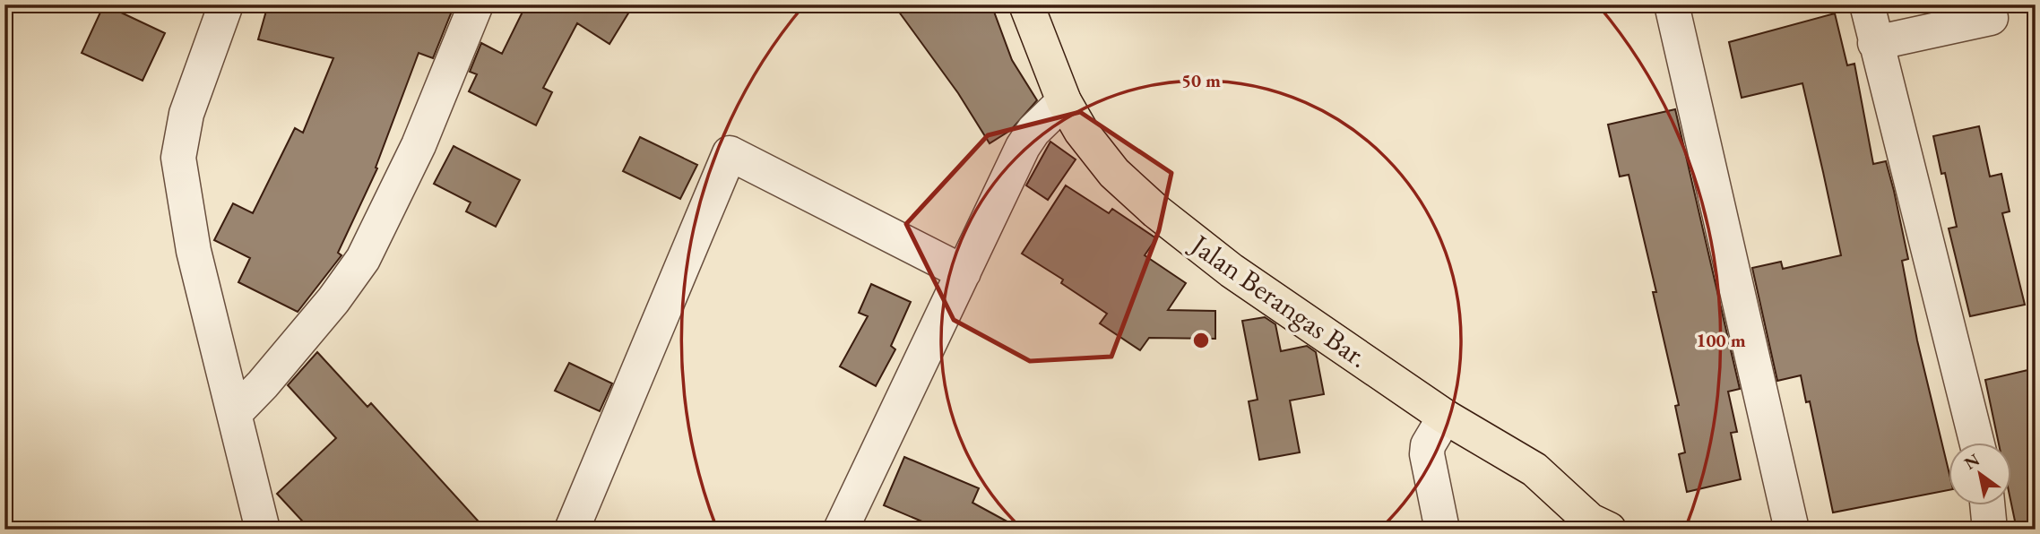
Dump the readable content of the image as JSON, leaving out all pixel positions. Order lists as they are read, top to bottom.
{
  "streets": {
    "main road": ["Jalan Berangas Bar."]
  },
  "north": "top left",
  "rings": ["50 m", "100 m"]
}
